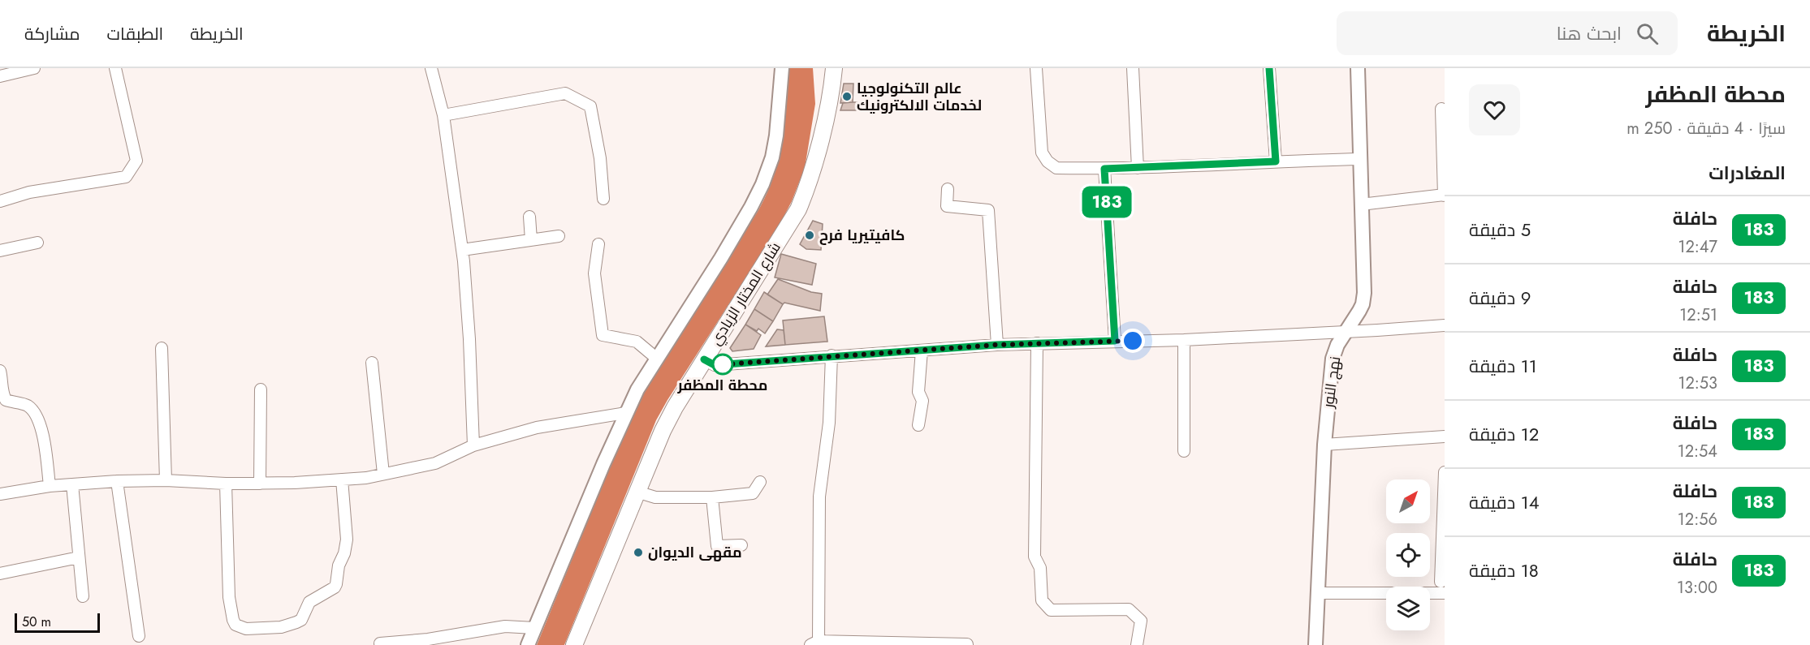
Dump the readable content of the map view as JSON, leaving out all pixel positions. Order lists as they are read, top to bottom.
{
  "streets": {
    "main road": ["شارع المختار الزيادي"],
    "street": ["نهج النور"]
  },
  "places": [
    "عالم التكنولوجيا لخدمات الالكترونيك",
    "كافيتيريا فرح",
    "محطة المظفر",
    "مقهى الديوان"
  ],
  "lines": ["bus line 183"],
  "scale_bar": "50 m",
  "north": "top right",
  "page": {
    "header": "الخريطة",
    "search": "ابحث هنا",
    "nav": ["الخريطة", "الطبقات", "مشاركة"],
    "heading": [
      ["محطة المظفر", "سيرًا · 4 دقيقة · 250 m"],
      "المغادرات"
    ],
    "on_map": "183",
    "list": [
      {
        "mark": "183",
        "name": "حافلة",
        "note": "12:47",
        "value": "5 دقيقة"
      },
      {
        "mark": "183",
        "name": "حافلة",
        "note": "12:51",
        "value": "9 دقيقة"
      },
      {
        "mark": "183",
        "name": "حافلة",
        "note": "12:53",
        "value": "11 دقيقة"
      },
      {
        "mark": "183",
        "name": "حافلة",
        "note": "12:54",
        "value": "12 دقيقة"
      },
      {
        "mark": "183",
        "name": "حافلة",
        "note": "12:56",
        "value": "14 دقيقة"
      },
      {
        "mark": "183",
        "name": "حافلة",
        "note": "13:00",
        "value": "18 دقيقة"
      }
    ],
    "scale": "50 m"
  }
}
